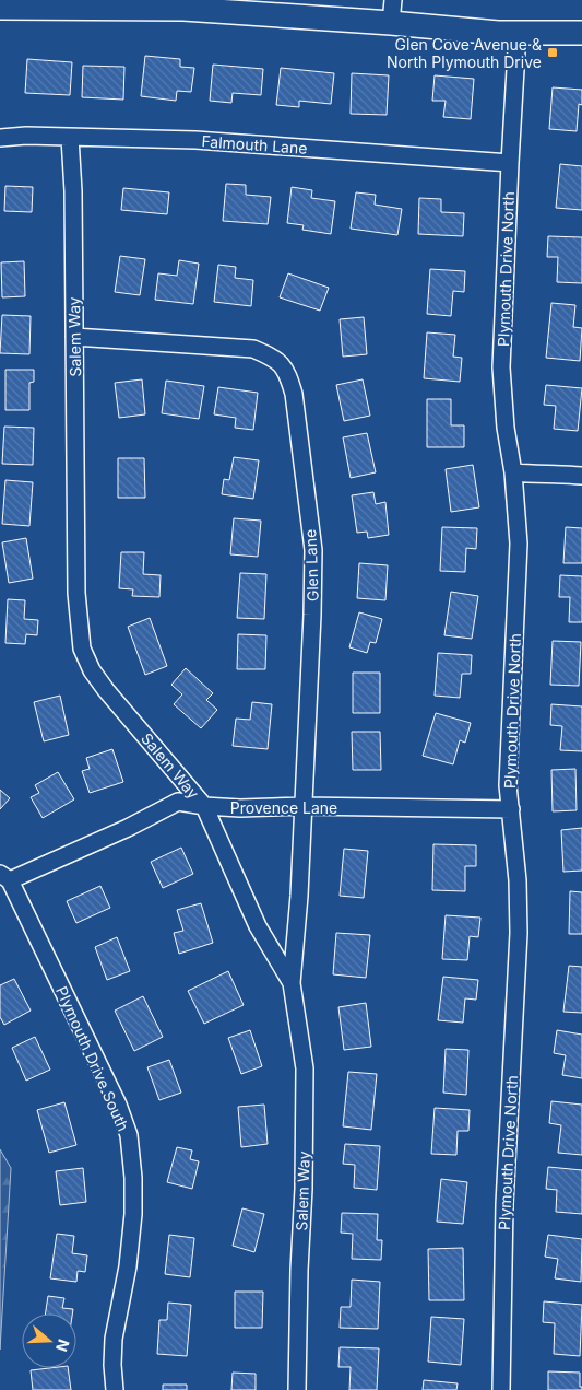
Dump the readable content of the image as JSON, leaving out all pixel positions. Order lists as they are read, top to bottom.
{
  "streets": {
    "street": [
      "Falmouth Lane",
      "Plymouth Drive North",
      "Salem Way",
      "Glen Lane",
      "Provence Lane",
      "Plymouth Drive South"
    ]
  },
  "crossings": [
    ["Falmouth Lane", "Plymouth Drive North"],
    ["Falmouth Lane", "Salem Way"],
    ["Plymouth Drive North", "Provence Lane"],
    ["Salem Way", "Glen Lane"],
    ["Salem Way", "Provence Lane"],
    ["Glen Lane", "Provence Lane"],
    ["Provence Lane", "Plymouth Drive South"]
  ],
  "places": {
    "transit": ["Glen Cove Avenue & North Plymouth Drive"]
  },
  "north": "right"
}
